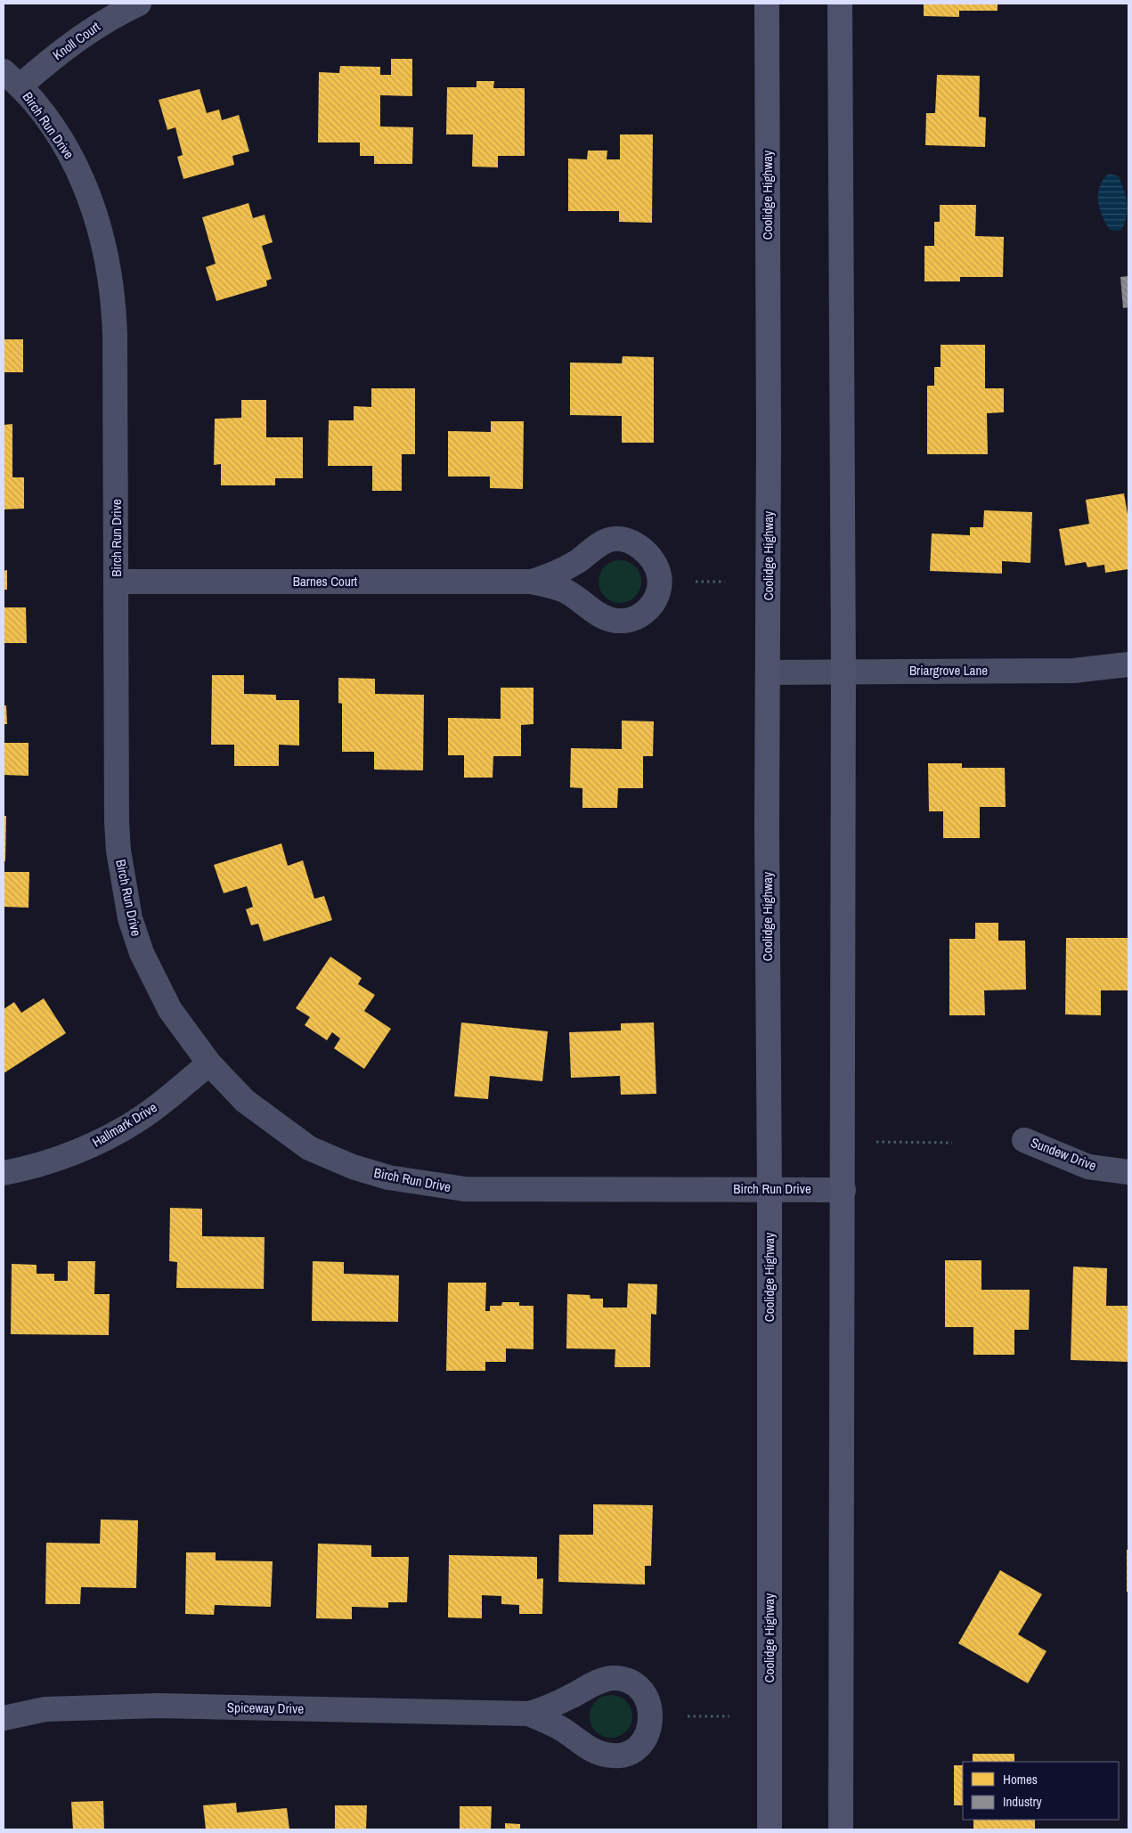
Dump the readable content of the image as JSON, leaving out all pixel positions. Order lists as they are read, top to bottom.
{
  "streets": {
    "main road": ["Coolidge Highway"],
    "street": [
      "Knoll Court",
      "Birch Run Drive",
      "Barnes Court",
      "Briargrove Lane",
      "Hallmark Drive",
      "Sundew Drive",
      "Spiceway Drive"
    ]
  },
  "crossings": [
    ["Knoll Court", "Birch Run Drive"],
    ["Birch Run Drive", "Coolidge Highway"],
    ["Birch Run Drive", "Barnes Court"],
    ["Birch Run Drive", "Hallmark Drive"],
    ["Coolidge Highway", "Briargrove Lane"]
  ],
  "legend": ["Homes", "Industry"]
}
